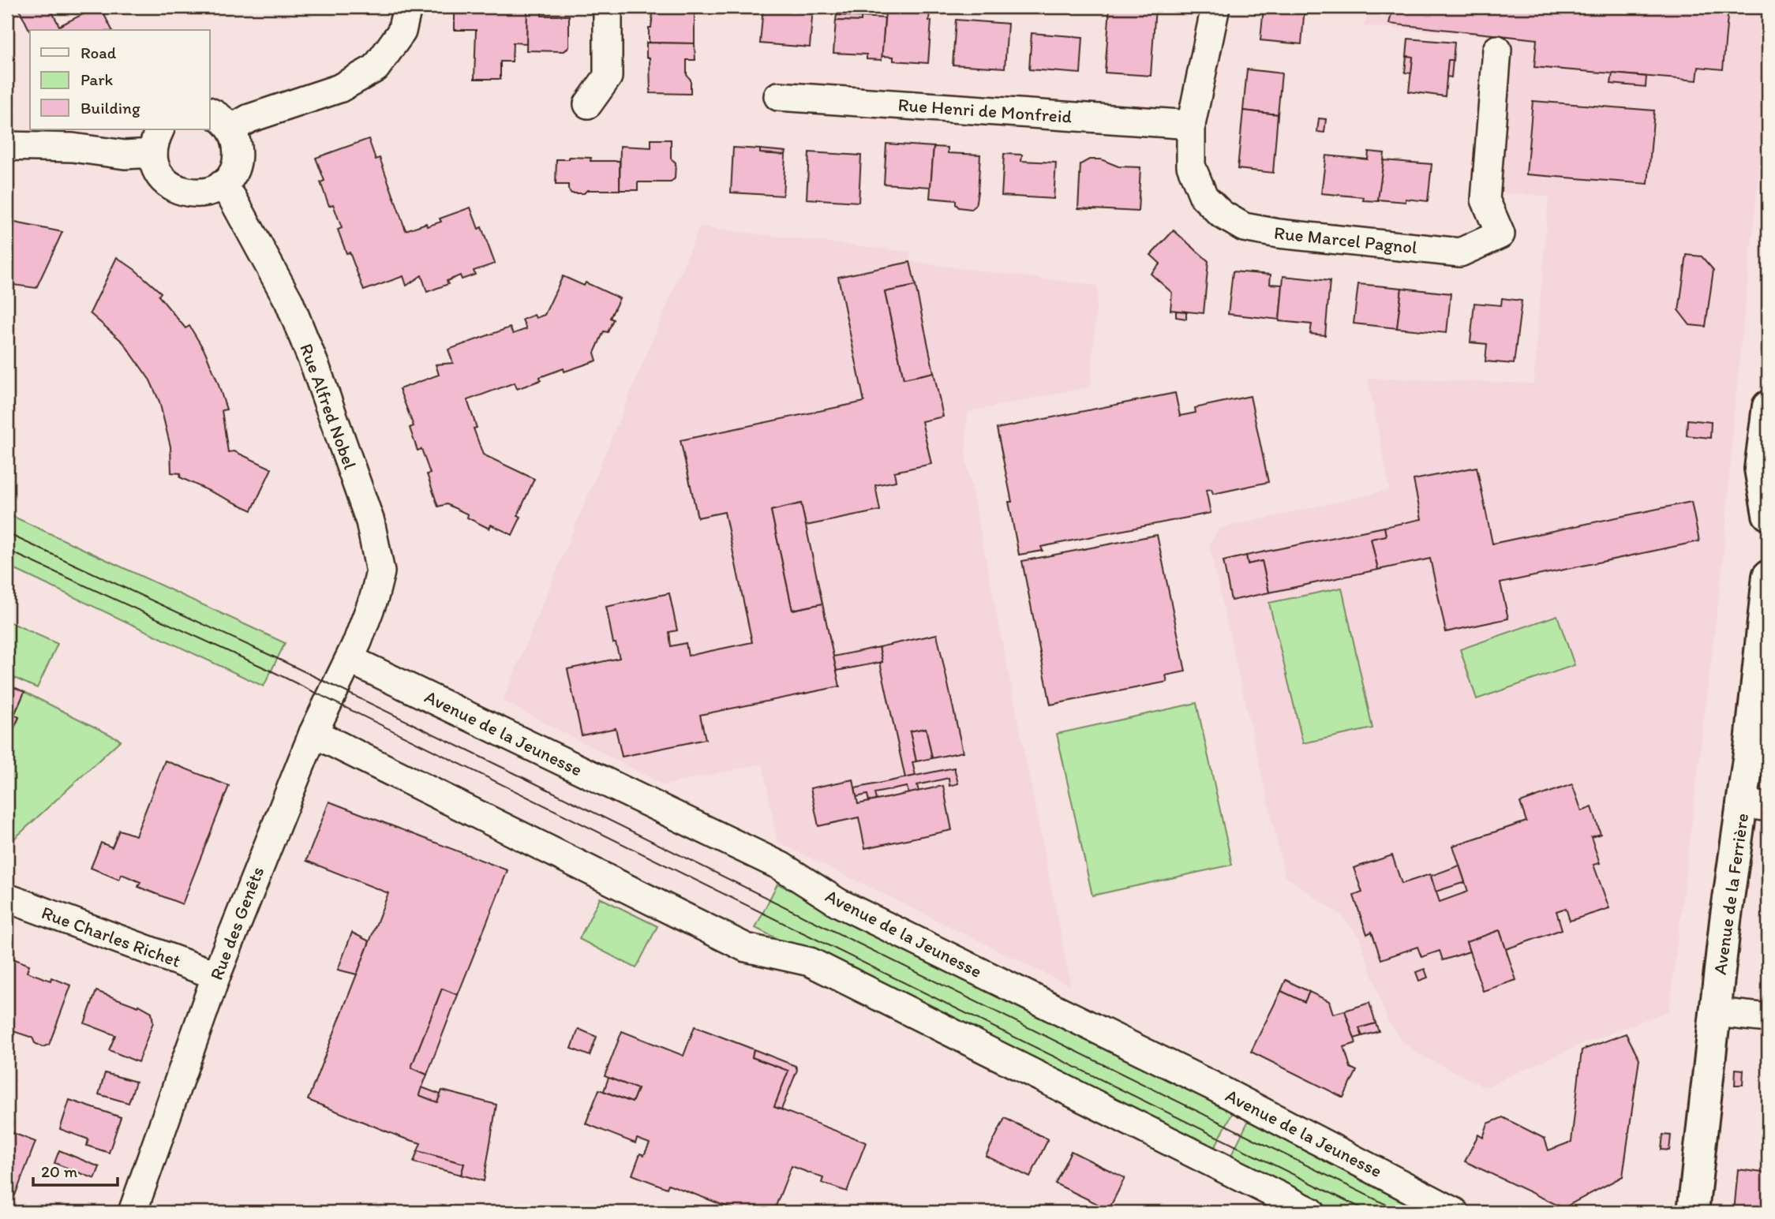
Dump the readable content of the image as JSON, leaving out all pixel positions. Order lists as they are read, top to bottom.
{
  "streets": {
    "street": [
      "Rue Henri de Monfreid",
      "Rue Marcel Pagnol",
      "Rue Alfred Nobel",
      "Avenue de la Jeunesse",
      "Avenue de la Ferrière",
      "Rue des Genêts",
      "Rue Charles Richet"
    ]
  },
  "crossings": [
    ["Rue Henri de Monfreid", "Rue Marcel Pagnol"],
    ["Rue Alfred Nobel", "Avenue de la Jeunesse"],
    ["Rue Alfred Nobel", "Rue des Genêts"],
    ["Avenue de la Jeunesse", "Rue des Genêts"],
    ["Rue des Genêts", "Rue Charles Richet"]
  ],
  "legend": ["Road", "Park", "Building"],
  "scale_bar": "20 m"
}
